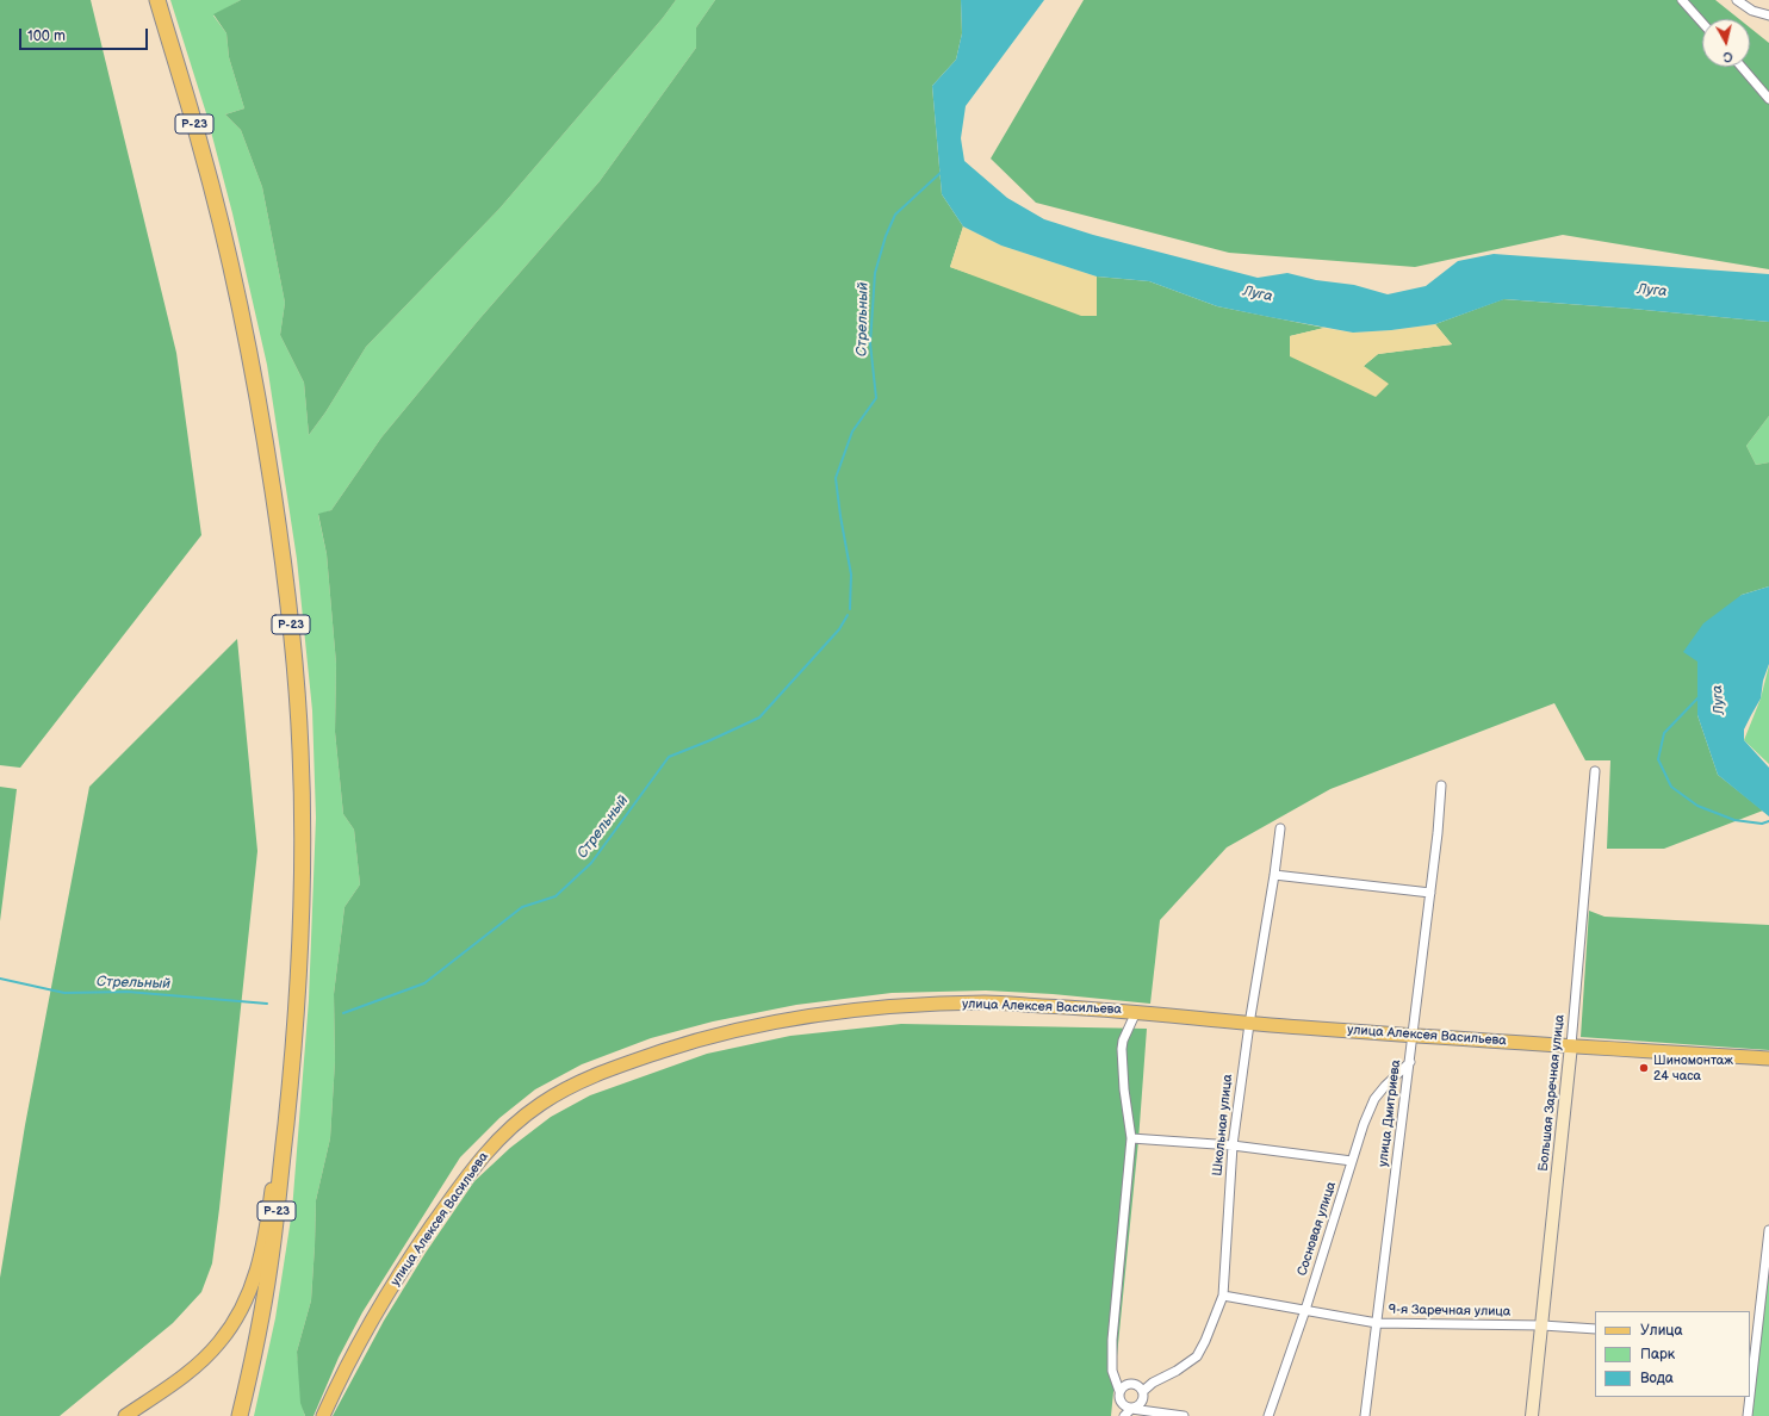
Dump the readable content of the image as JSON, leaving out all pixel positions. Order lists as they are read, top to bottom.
{
  "streets": {
    "highway": ["Р-23"],
    "main road": ["улица Алексея Васильева"],
    "street": [
      "Большая Заречная улица",
      "улица Дмитриева",
      "Школьная улица",
      "Сосновая улица",
      "9-я Заречная улица"
    ]
  },
  "crossings": [
    ["улица Алексея Васильева", "Большая Заречная улица"],
    ["улица Алексея Васильева", "улица Дмитриева"],
    ["улица Алексея Васильева", "Школьная улица"],
    ["Большая Заречная улица", "9-я Заречная улица"],
    ["улица Дмитриева", "Сосновая улица"],
    ["улица Дмитриева", "9-я Заречная улица"],
    ["Школьная улица", "9-я Заречная улица"],
    ["Сосновая улица", "9-я Заречная улица"]
  ],
  "water": ["Луга", "Стрельный"],
  "places": ["Шиномонтаж 24 часа"],
  "legend": ["Улица", "Парк", "Вода"],
  "scale_bar": "100 m",
  "north": "bottom"
}
